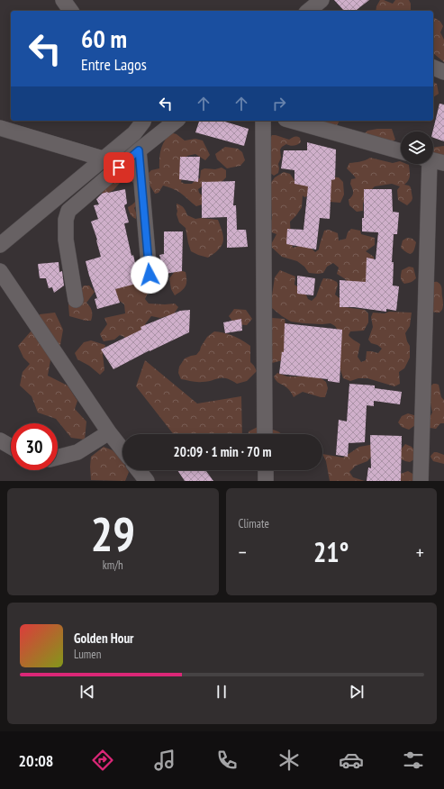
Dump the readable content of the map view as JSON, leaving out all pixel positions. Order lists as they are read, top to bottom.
{
  "page": {
    "turn": ["60 m", "Entre Lagos"],
    "limit": "30",
    "trip": "20:09 · 1 min · 70 m",
    "tile": [
      ["29", "km/h"],
      "Climate"
    ],
    "heat": ["−", "21°", "+"],
    "song": ["Golden Hour", "Lumen"],
    "tabs": "20:08"
  }
}
